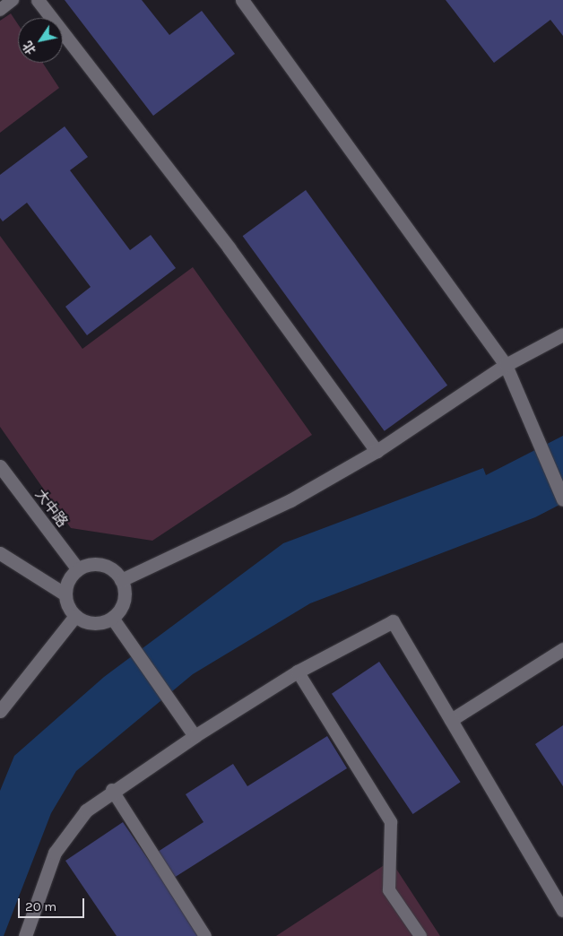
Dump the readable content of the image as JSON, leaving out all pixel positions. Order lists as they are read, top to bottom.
{
  "streets": {
    "street": ["大中路"]
  },
  "scale_bar": "20 m",
  "north": "bottom left"
}
